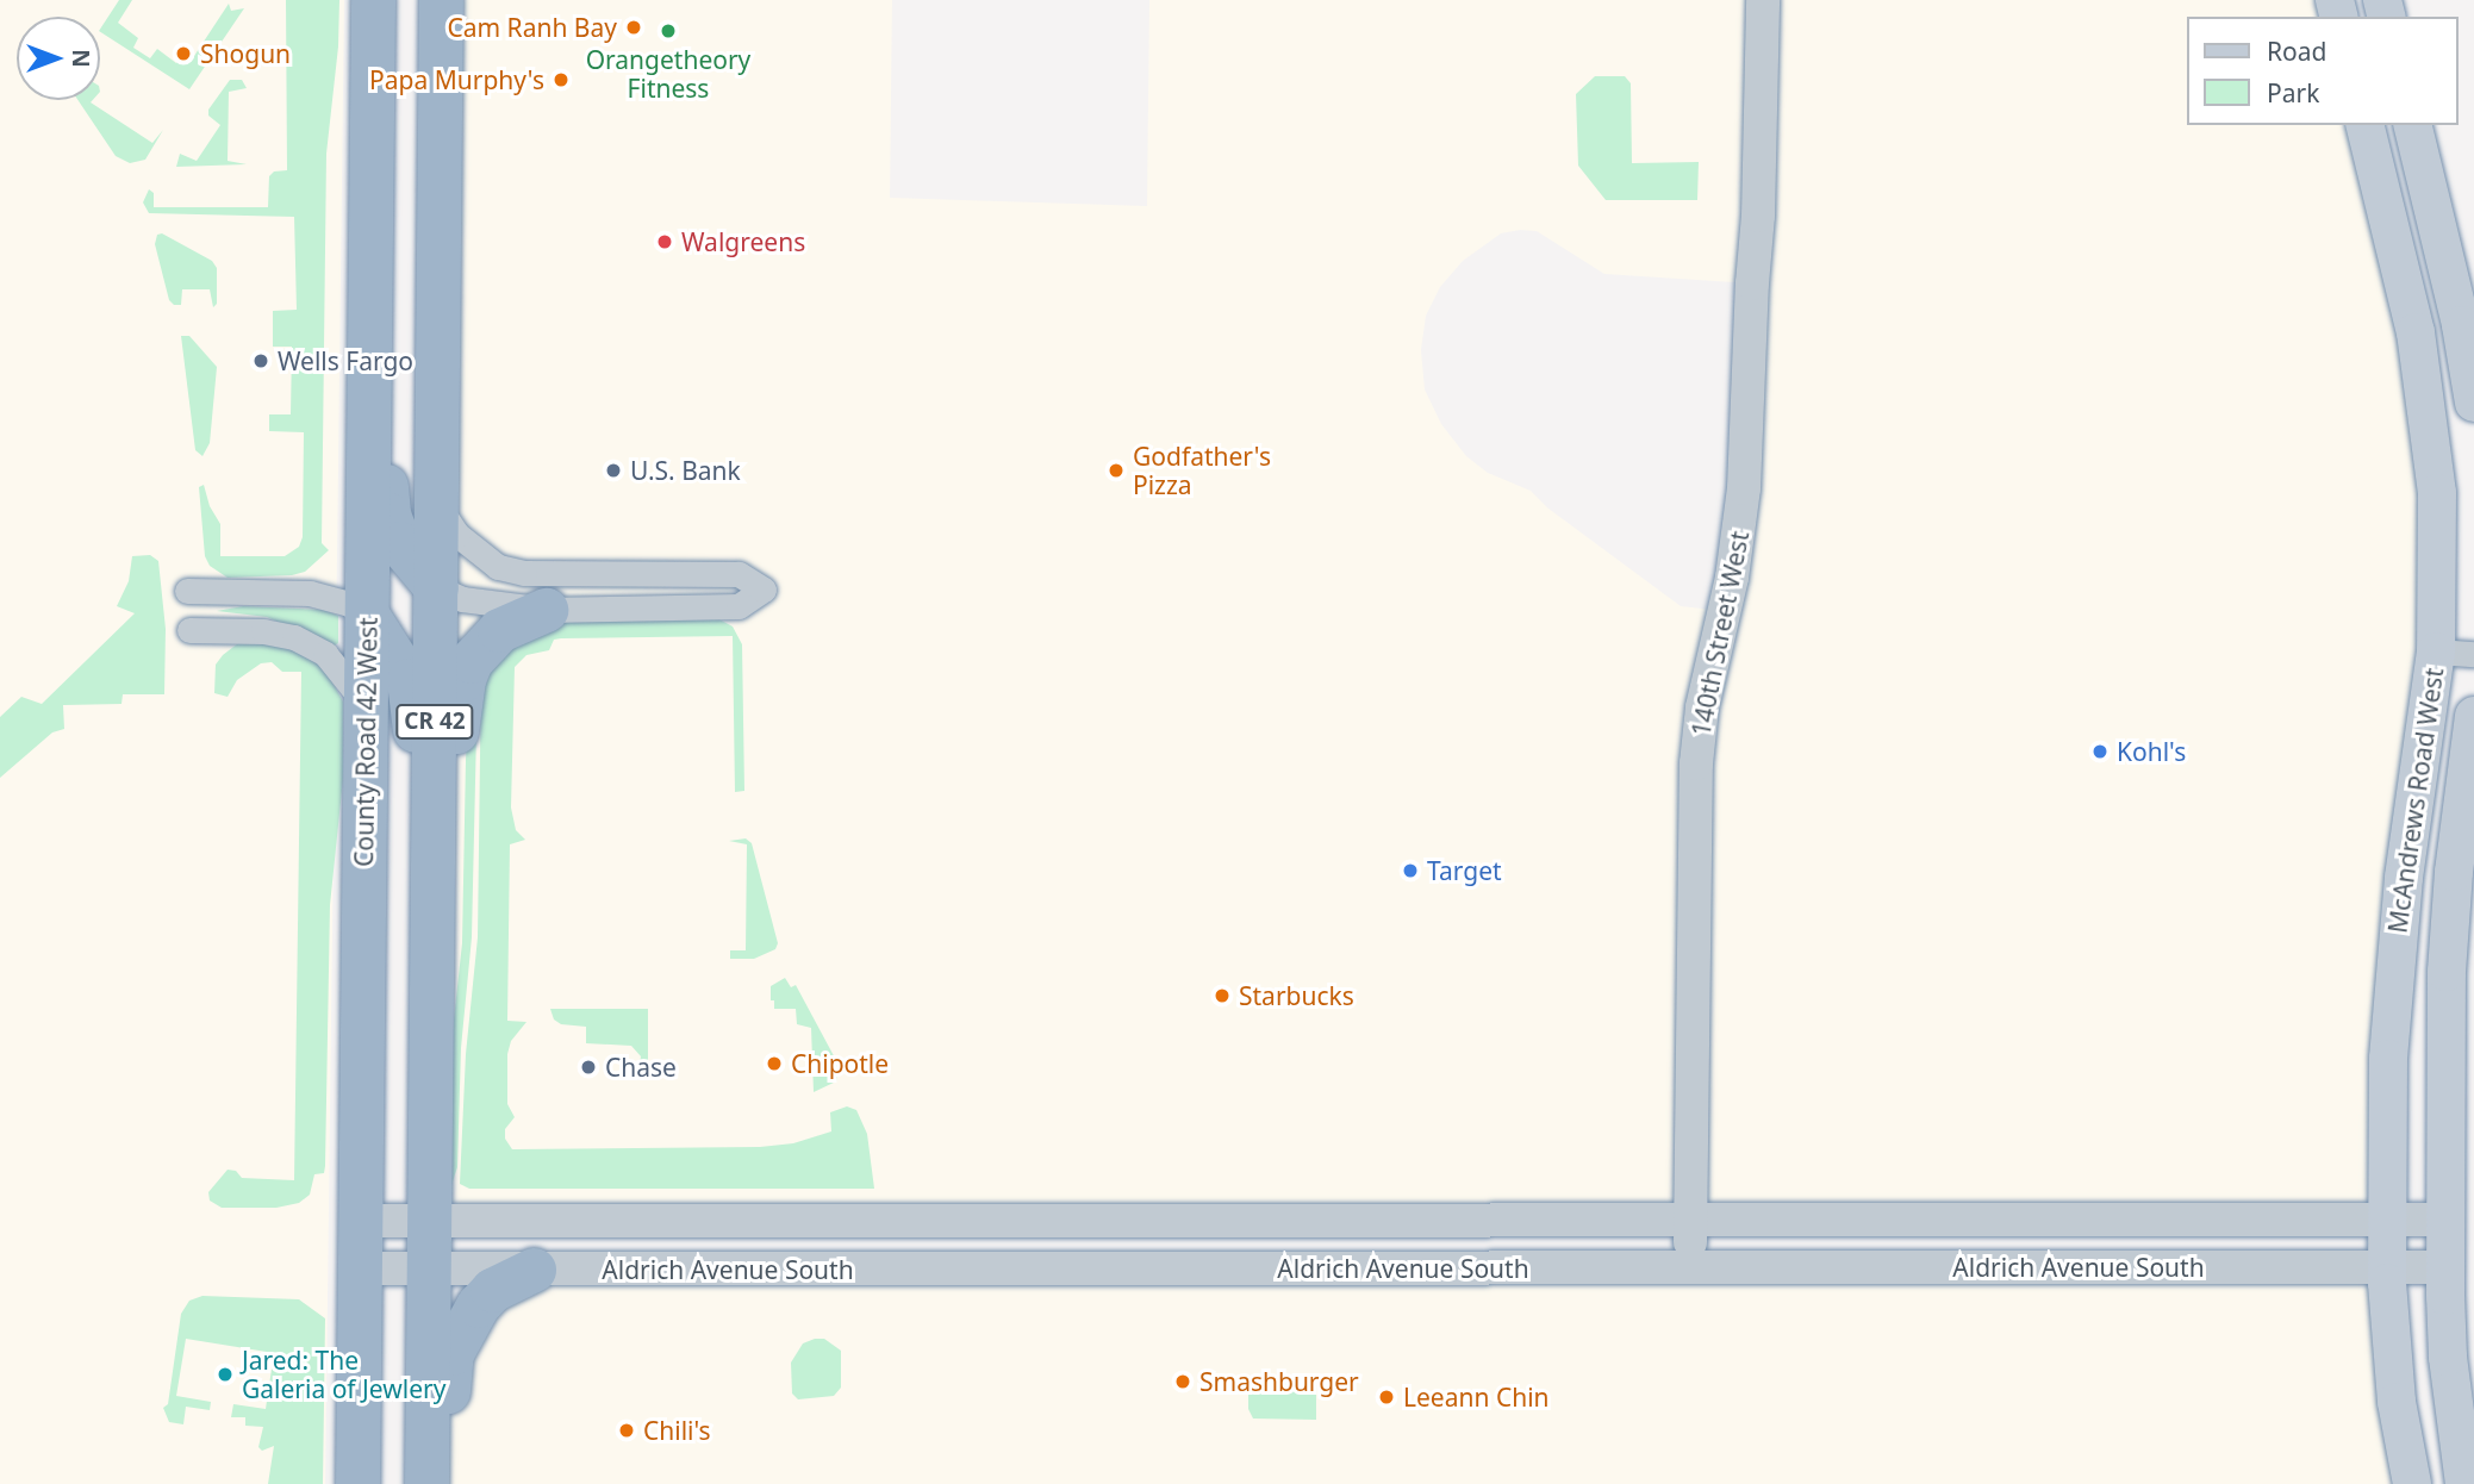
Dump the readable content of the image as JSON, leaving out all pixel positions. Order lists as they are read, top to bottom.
{
  "streets": {
    "highway": ["CR 42", "County Road 42 West"],
    "main road": ["McAndrews Road West"],
    "street": ["140th Street West", "Aldrich Avenue South"]
  },
  "crossings": [
    ["140th Street West", "Aldrich Avenue South"],
    ["CR 42", "Aldrich Avenue South"],
    ["County Road 42 West", "Aldrich Avenue South"],
    ["McAndrews Road West", "Aldrich Avenue South"]
  ],
  "places": [
    "Cam Ranh Bay",
    "Orangetheory Fitness",
    "Shogun",
    "Papa Murphy's",
    "Walgreens",
    "Wells Fargo",
    "U.S. Bank",
    "Godfather's Pizza",
    "Kohl's",
    "Target",
    "Starbucks",
    "Chipotle",
    "Chase",
    "Jared: The Galeria of Jewlery",
    "Smashburger",
    "Leeann Chin",
    "Chili's"
  ],
  "legend": ["Road", "Park"],
  "north": "right"
}
